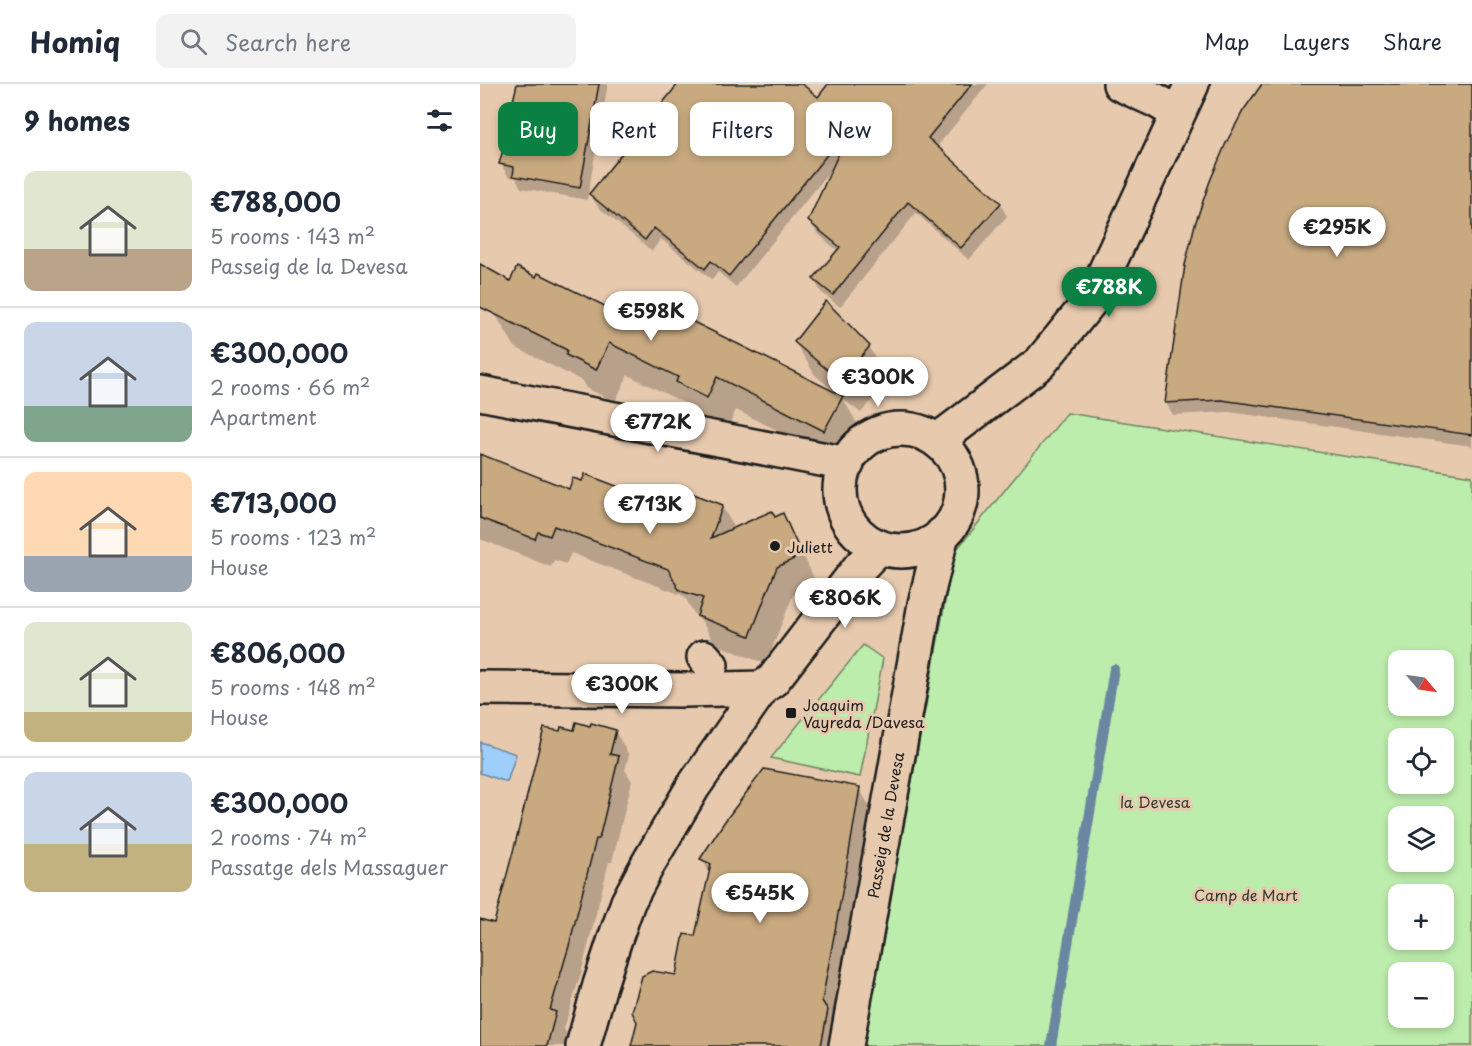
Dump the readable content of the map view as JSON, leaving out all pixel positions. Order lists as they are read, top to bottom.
{
  "streets": {
    "street": ["Passeig de la Devesa"]
  },
  "parks": ["la Devesa", "Camp de Mart"],
  "places": {
    "other": ["Juliett"],
    "transit": ["Joaquim Vayreda /Davesa"]
  },
  "north": "bottom right",
  "page": {
    "header": "Homiq",
    "search": "Search here",
    "nav": ["Map", "Layers", "Share"],
    "heading": "9 homes",
    "chip": [
      "Buy",
      "Rent",
      "Filters",
      "New"
    ],
    "list": [
      {
        "name": "€788,000",
        "note": "5 rooms · 143 m² · Passeig de la Devesa"
      },
      {
        "name": "€300,000",
        "note": "2 rooms · 66 m² · Apartment"
      },
      {
        "name": "€713,000",
        "note": "5 rooms · 123 m² · House"
      },
      {
        "name": "€806,000",
        "note": "5 rooms · 148 m² · House"
      },
      {
        "name": "€300,000",
        "note": "2 rooms · 74 m² · Passatge dels Massaguer"
      }
    ],
    "price": [
      "€295K",
      "€788K",
      "€598K",
      "€300K",
      "€772K",
      "€713K",
      "€806K",
      "€300K",
      "€545K"
    ],
    "map_buttons": ["+", "−"]
  }
}
